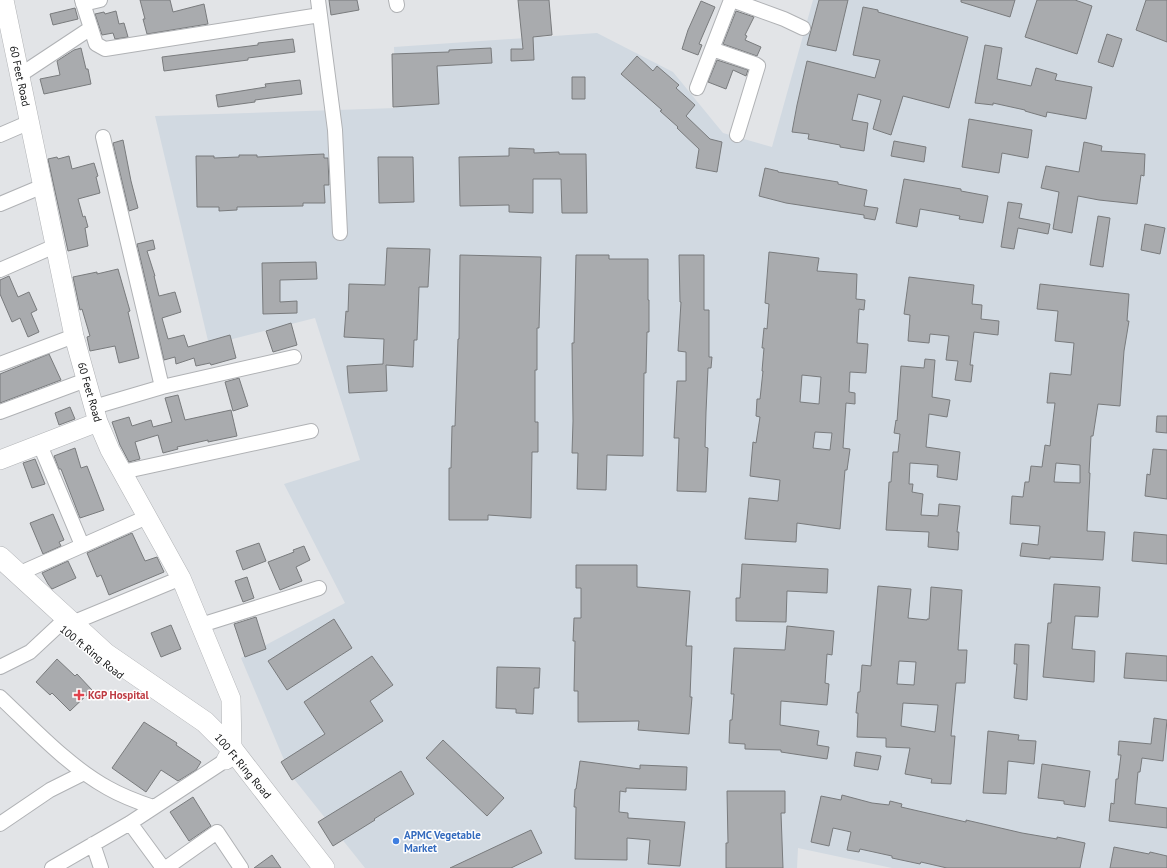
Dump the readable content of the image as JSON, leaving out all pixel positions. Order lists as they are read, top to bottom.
{
  "streets": {
    "main road": ["100 ft Ring Road", "100 Ft Ring Road"],
    "street": ["60 Feet Road"]
  },
  "crossings": [
    ["60 Feet Road", "100 ft Ring Road"],
    ["60 Feet Road", "100 Ft Ring Road"],
    ["100 ft Ring Road", "100 Ft Ring Road"]
  ],
  "places": {
    "health": ["KGP Hospital"],
    "other": ["APMC Vegetable Market"]
  }
}
